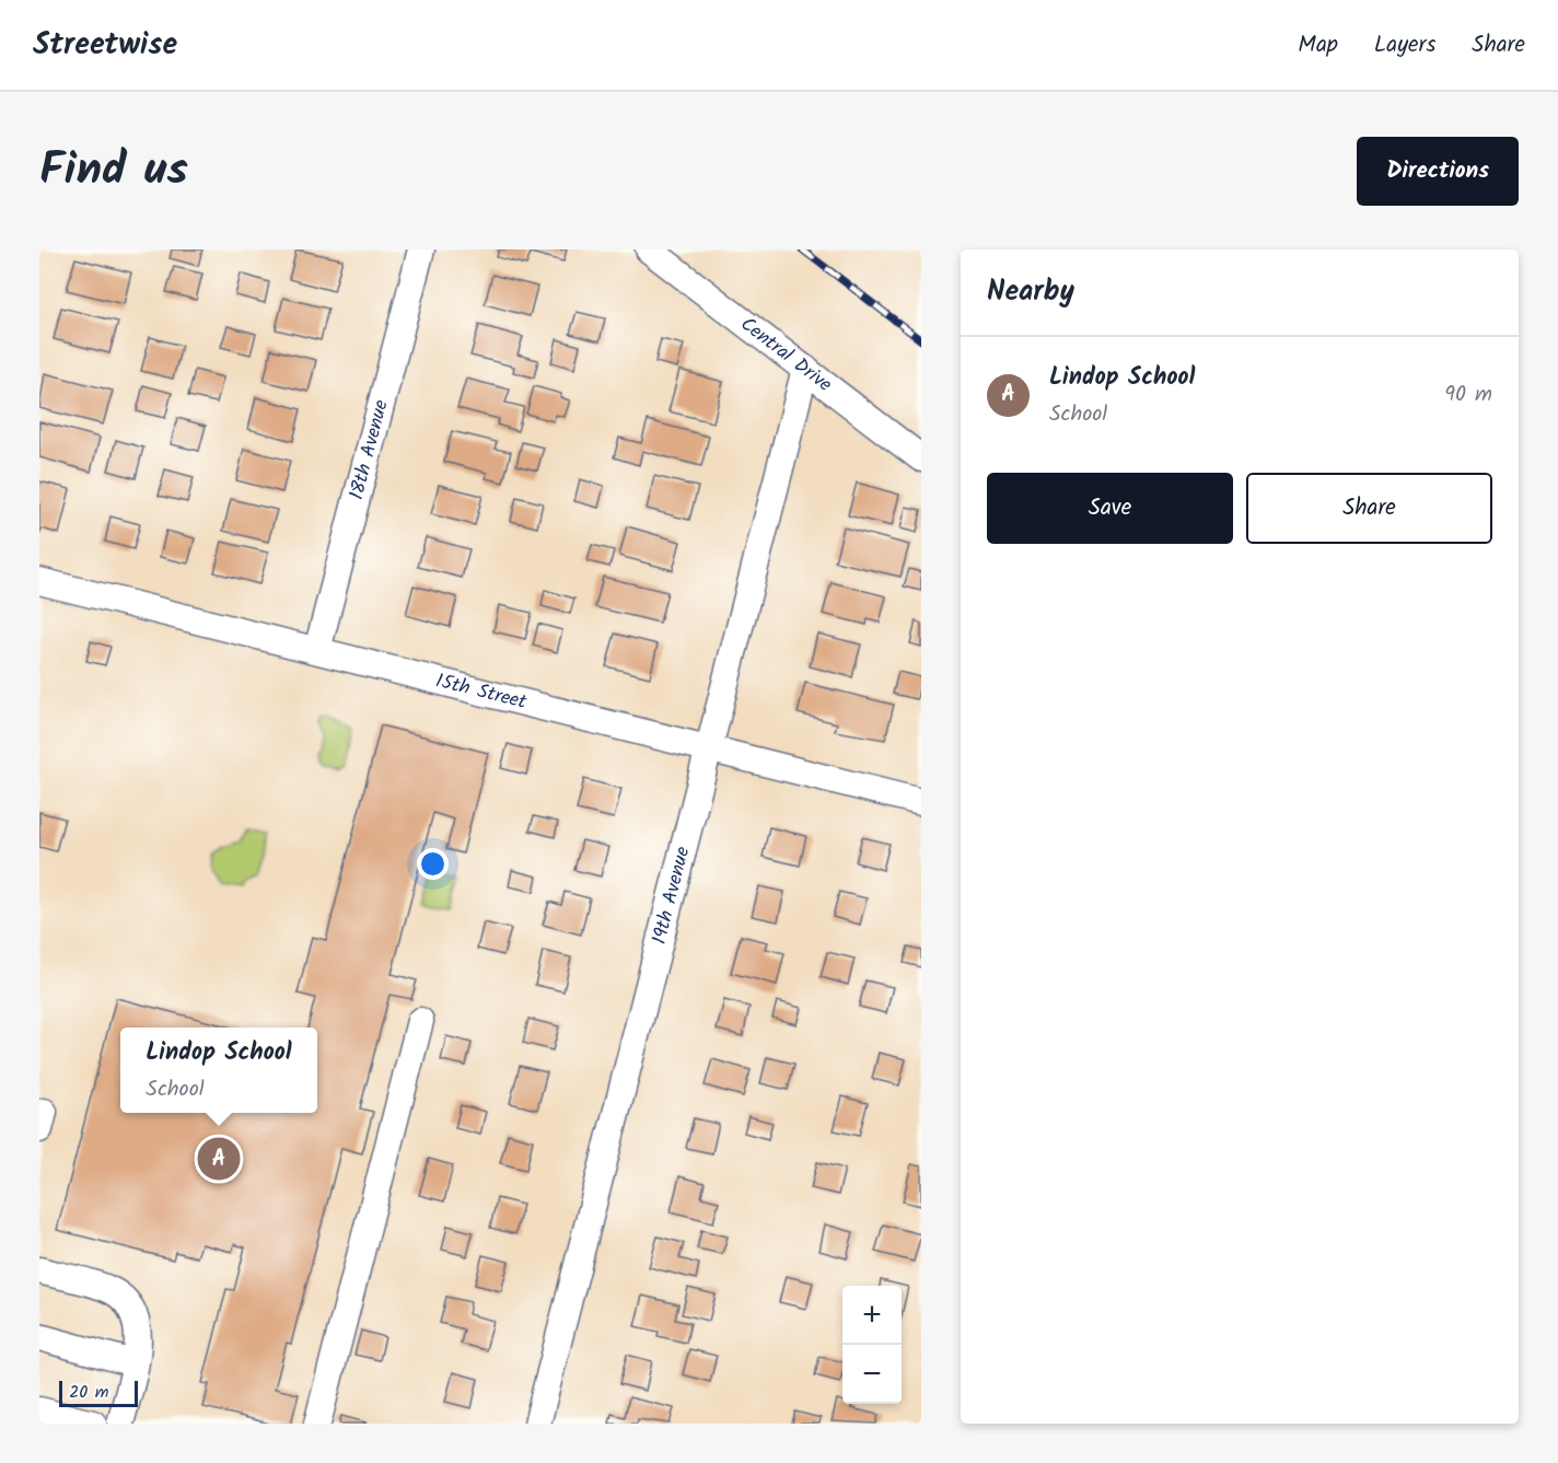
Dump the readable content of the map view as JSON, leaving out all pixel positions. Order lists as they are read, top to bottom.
{
  "streets": {
    "street": [
      "Central Drive",
      "18th Avenue",
      "15th Street",
      "19th Avenue"
    ]
  },
  "crossings": [
    ["Central Drive", "19th Avenue"],
    ["18th Avenue", "15th Street"],
    ["15th Street", "19th Avenue"]
  ],
  "scale_bar": "20 m",
  "page": {
    "header": "Streetwise",
    "nav": ["Map", "Layers", "Share"],
    "title": "Find us",
    "buttons": [
      "Directions",
      ["Save", "Share"]
    ],
    "heading": "Nearby",
    "list": [
      {
        "mark": "A",
        "name": "Lindop School",
        "note": "School",
        "value": "90 m"
      }
    ],
    "popup": ["Lindop School", "School"],
    "pins": "A",
    "map_buttons": ["+", "−"],
    "scale": "20 m"
  }
}
